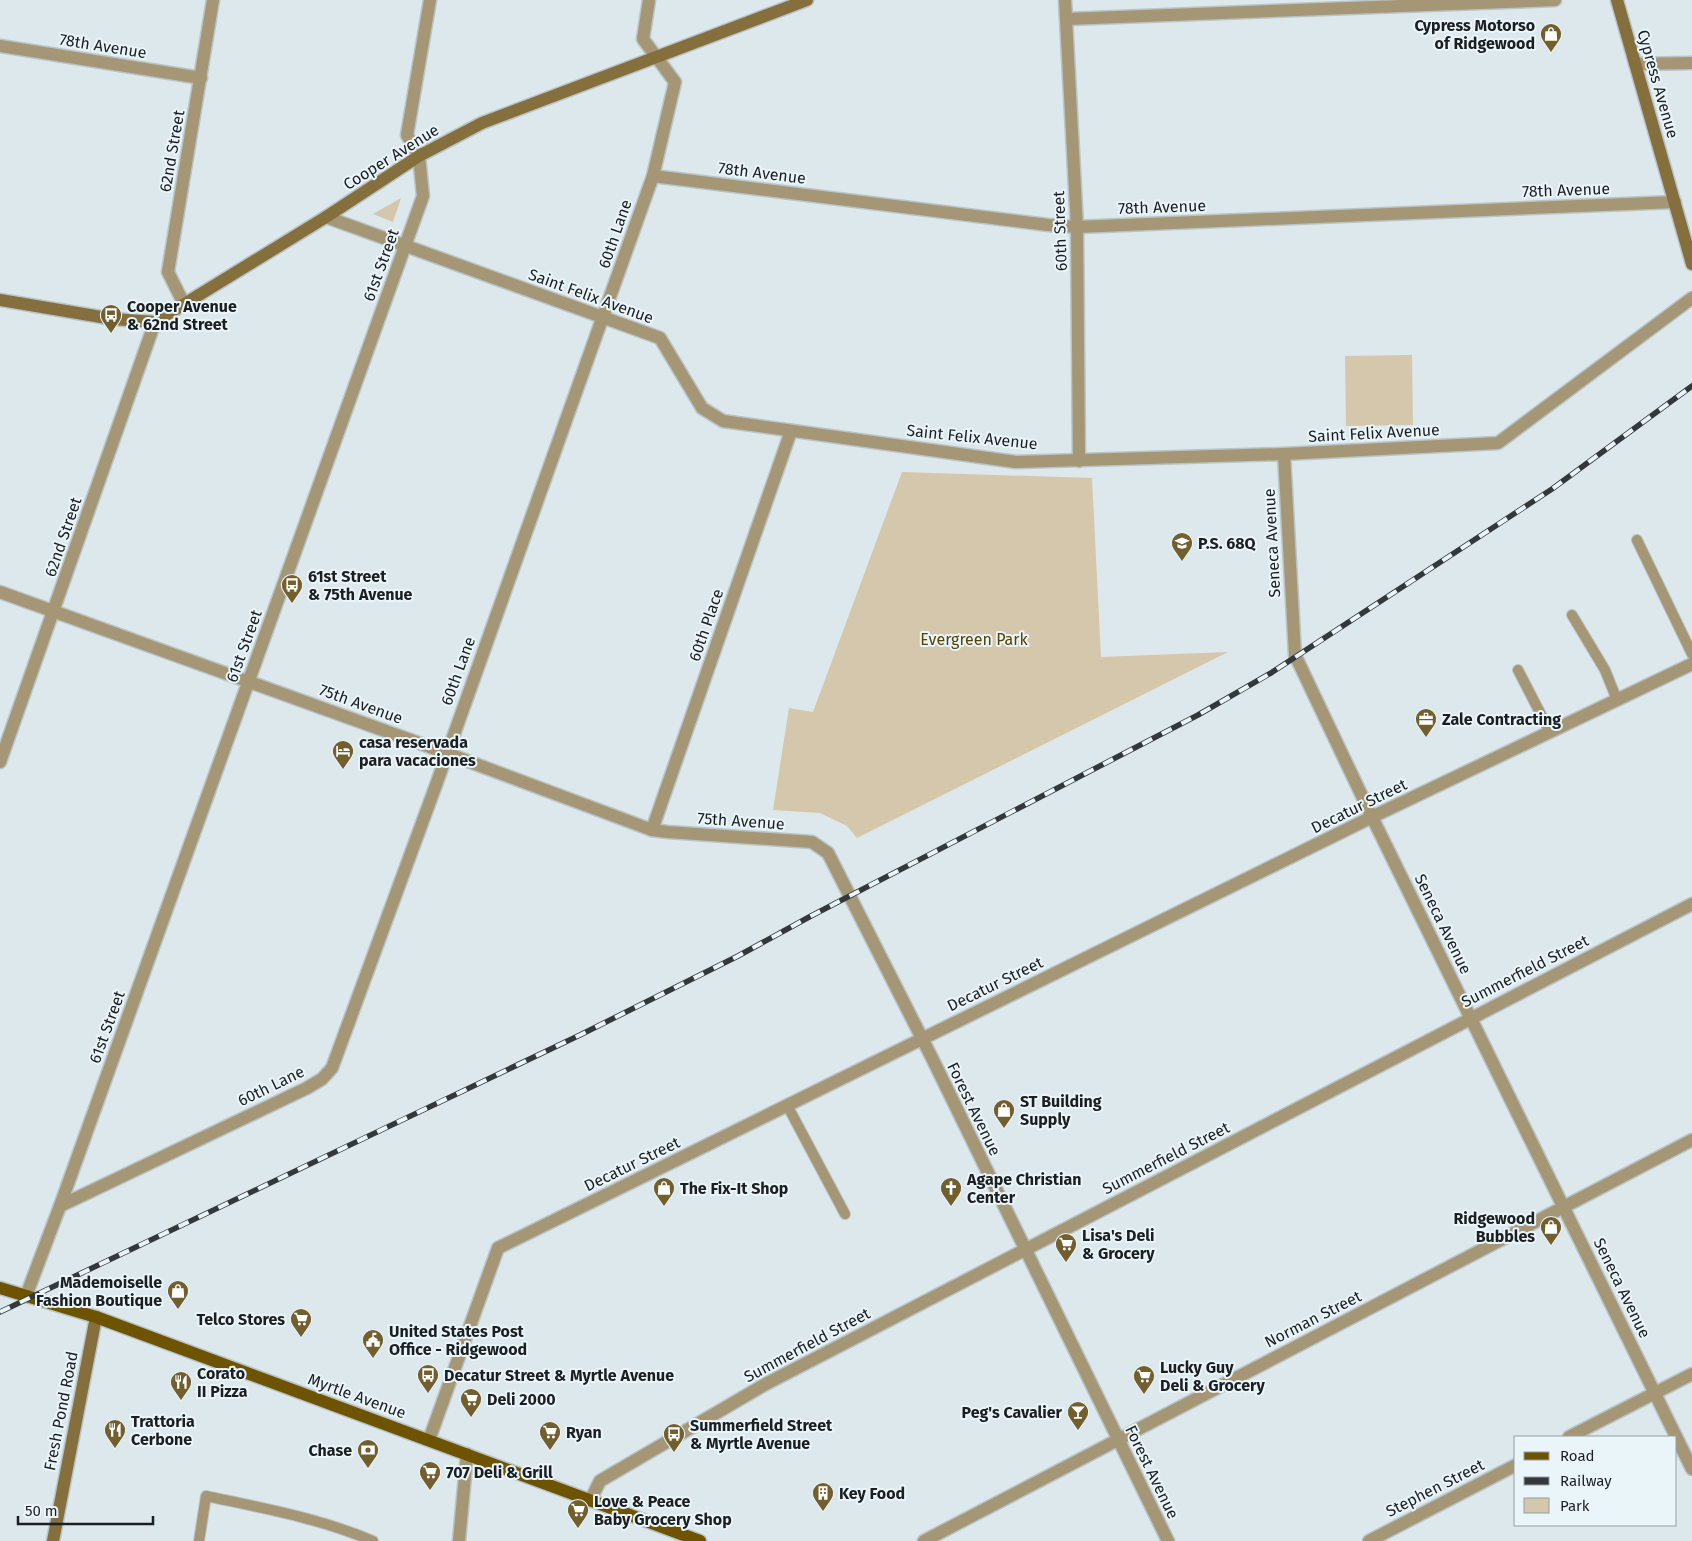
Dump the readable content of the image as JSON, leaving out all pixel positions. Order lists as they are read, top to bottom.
{
  "streets": {
    "main road": [
      "Cypress Avenue",
      "Cooper Avenue",
      "Myrtle Avenue",
      "Fresh Pond Road"
    ],
    "street": [
      "78th Avenue",
      "62nd Street",
      "60th Street",
      "60th Lane",
      "61st Street",
      "Saint Felix Avenue",
      "Seneca Avenue",
      "60th Place",
      "75th Avenue",
      "Decatur Street",
      "Summerfield Street",
      "Forest Avenue",
      "Norman Street",
      "Stephen Street"
    ]
  },
  "crossings": [
    ["78th Avenue", "Cypress Avenue"],
    ["78th Avenue", "62nd Street"],
    ["78th Avenue", "60th Street"],
    ["78th Avenue", "60th Lane"],
    ["62nd Street", "Cooper Avenue"],
    ["62nd Street", "75th Avenue"],
    ["Cooper Avenue", "60th Lane"],
    ["Cooper Avenue", "61st Street"],
    ["Cooper Avenue", "Saint Felix Avenue"],
    ["60th Street", "Saint Felix Avenue"],
    ["60th Lane", "61st Street"],
    ["60th Lane", "Saint Felix Avenue"],
    ["60th Lane", "75th Avenue"],
    ["61st Street", "Saint Felix Avenue"],
    ["61st Street", "75th Avenue"],
    ["61st Street", "Myrtle Avenue"],
    ["Saint Felix Avenue", "Seneca Avenue"],
    ["Saint Felix Avenue", "60th Place"],
    ["Seneca Avenue", "Decatur Street"],
    ["Seneca Avenue", "Summerfield Street"],
    ["Seneca Avenue", "Norman Street"],
    ["60th Place", "75th Avenue"],
    ["75th Avenue", "Forest Avenue"],
    ["Decatur Street", "Forest Avenue"],
    ["Decatur Street", "Myrtle Avenue"],
    ["Summerfield Street", "Forest Avenue"],
    ["Summerfield Street", "Myrtle Avenue"],
    ["Forest Avenue", "Norman Street"],
    ["Myrtle Avenue", "Fresh Pond Road"]
  ],
  "parks": ["Evergreen Park"],
  "places": {
    "shop": [
      "Cypress Motorso of Ridgewood",
      "ST Building Supply",
      "The Fix-It Shop",
      "Ridgewood Bubbles",
      "Mademoiselle Fashion Boutique"
    ],
    "bus stop": [
      "Cooper Avenue & 62nd Street",
      "61st Street & 75th Avenue",
      "Decatur Street & Myrtle Avenue",
      "Summerfield Street & Myrtle Avenue"
    ],
    "school or university": ["P.S. 68Q"],
    "office": ["Zale Contracting"],
    "hotel": ["casa reservada para vacaciones"],
    "church": ["Agape Christian Center"],
    "supermarket": [
      "Lisa's Deli & Grocery",
      "Telco Stores",
      "Lucky Guy Deli & Grocery",
      "Deli 2000",
      "Ryan",
      "707 Deli & Grill",
      "Love & Peace Baby Grocery Shop"
    ],
    "public building": ["United States Post Office - Ridgewood"],
    "restaurant": ["Corato II Pizza", "Trattoria Cerbone"],
    "bar": ["Peg's Cavalier"],
    "bank": ["Chase"],
    "building": ["Key Food"]
  },
  "legend": ["Road", "Railway", "Park"],
  "scale_bar": "50 m"
}
